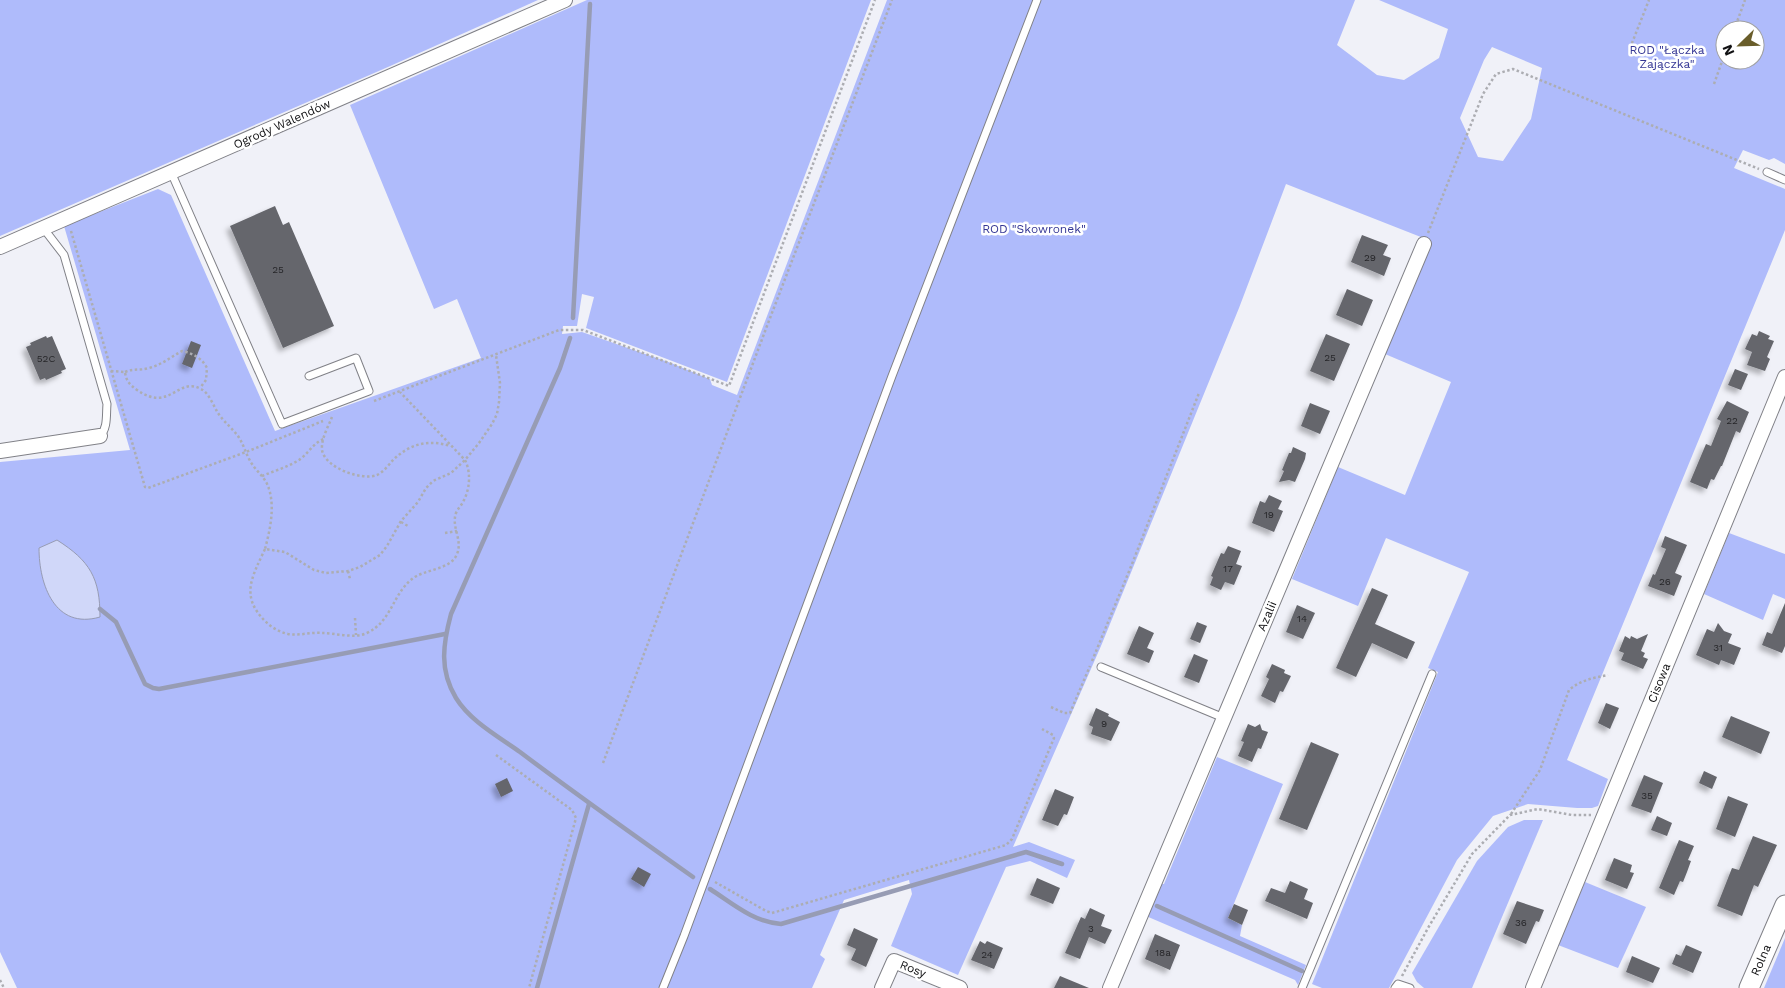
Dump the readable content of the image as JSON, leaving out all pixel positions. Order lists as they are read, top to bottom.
{
  "streets": {
    "street": [
      "Ogrody Walendów",
      "Azalii",
      "Cisowa",
      "Rolna",
      "Rosy"
    ]
  },
  "parks": ["ROD \"Łączka Zajączka\"", "ROD \"Skowronek\""],
  "house_numbers": [
    "29",
    "25",
    "25",
    "52C",
    "22",
    "19",
    "17",
    "26",
    "14",
    "31",
    "9",
    "35",
    "36",
    "3",
    "18a",
    "24"
  ],
  "north": "bottom left"
}
